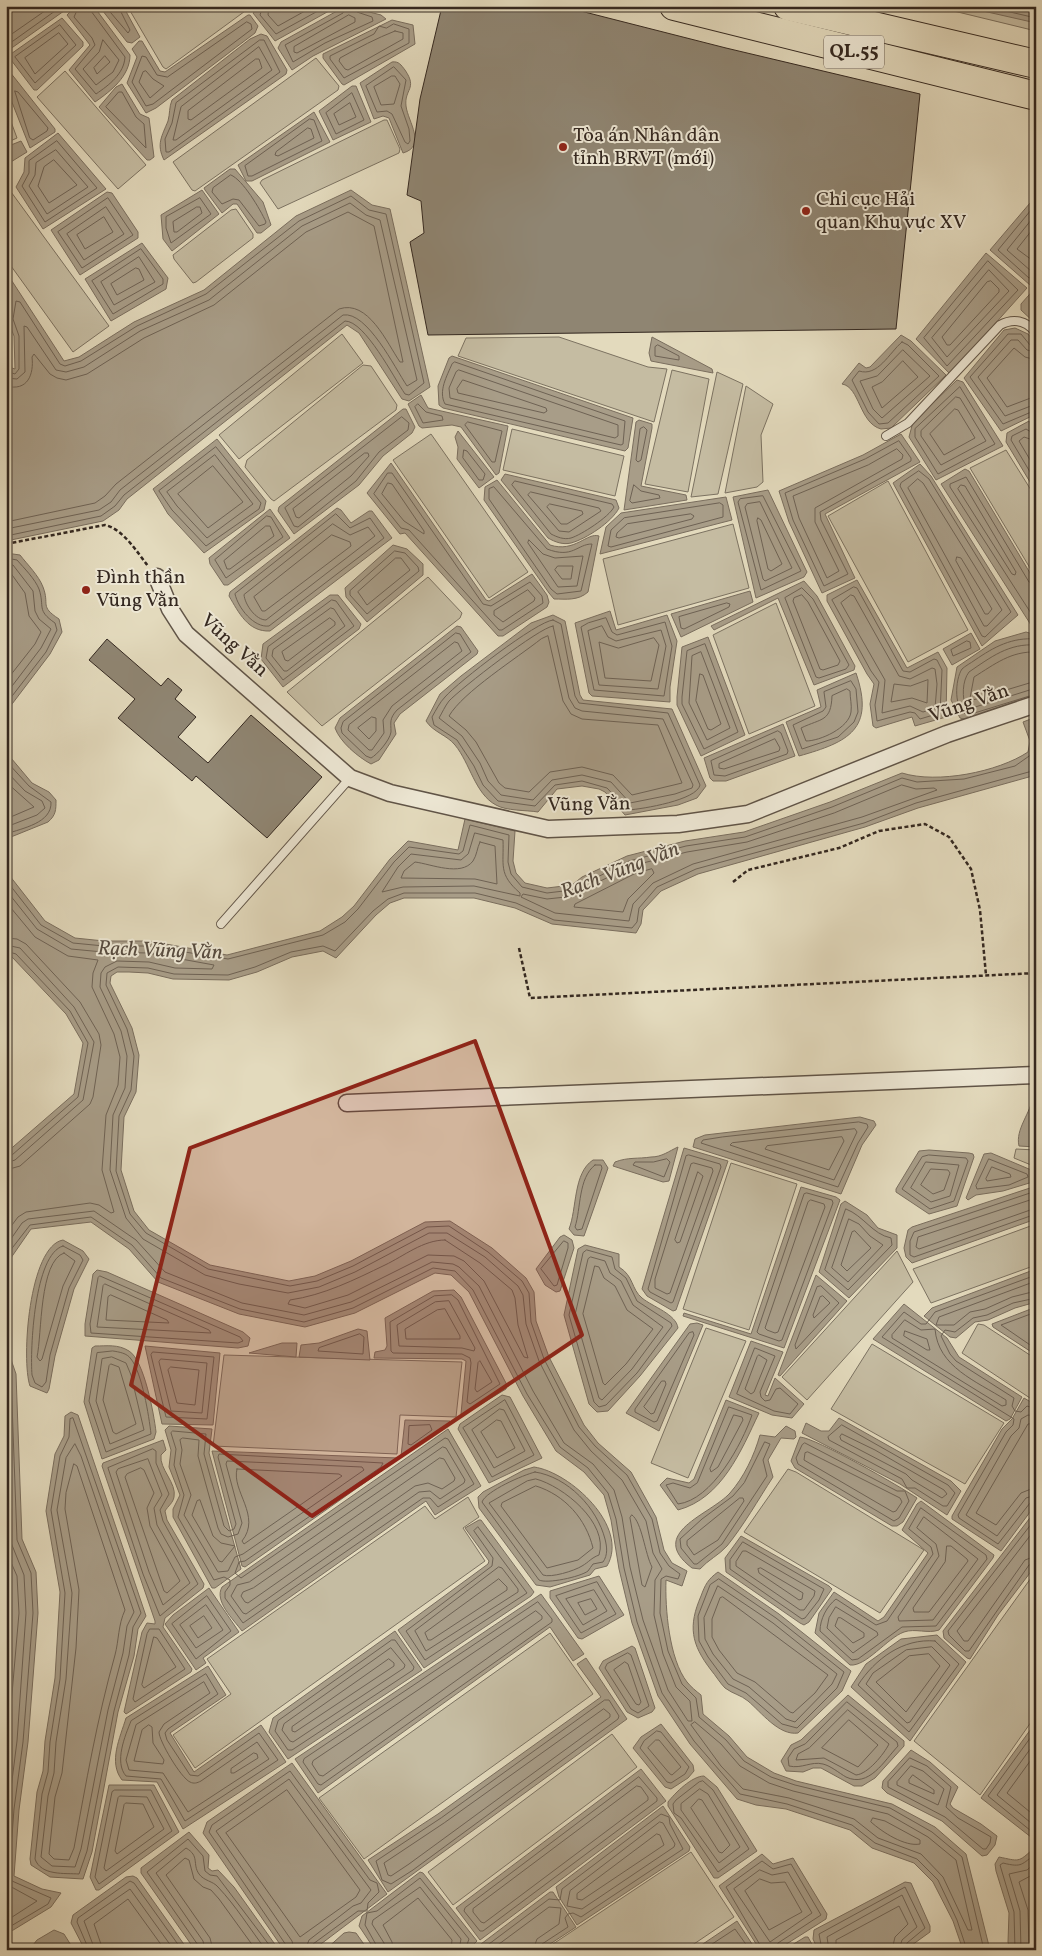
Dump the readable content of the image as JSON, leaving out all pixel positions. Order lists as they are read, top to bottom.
{
  "streets": {
    "highway": ["QL.55"],
    "street": ["Vũng Vằn"]
  },
  "water": ["Rạch Vũng Vằn"],
  "places": ["Tòa án Nhân dân tỉnh BRVT (mới)", "Chi cục Hải quan Khu vực XV", "Đình thần Vũng Vằn"]
}
